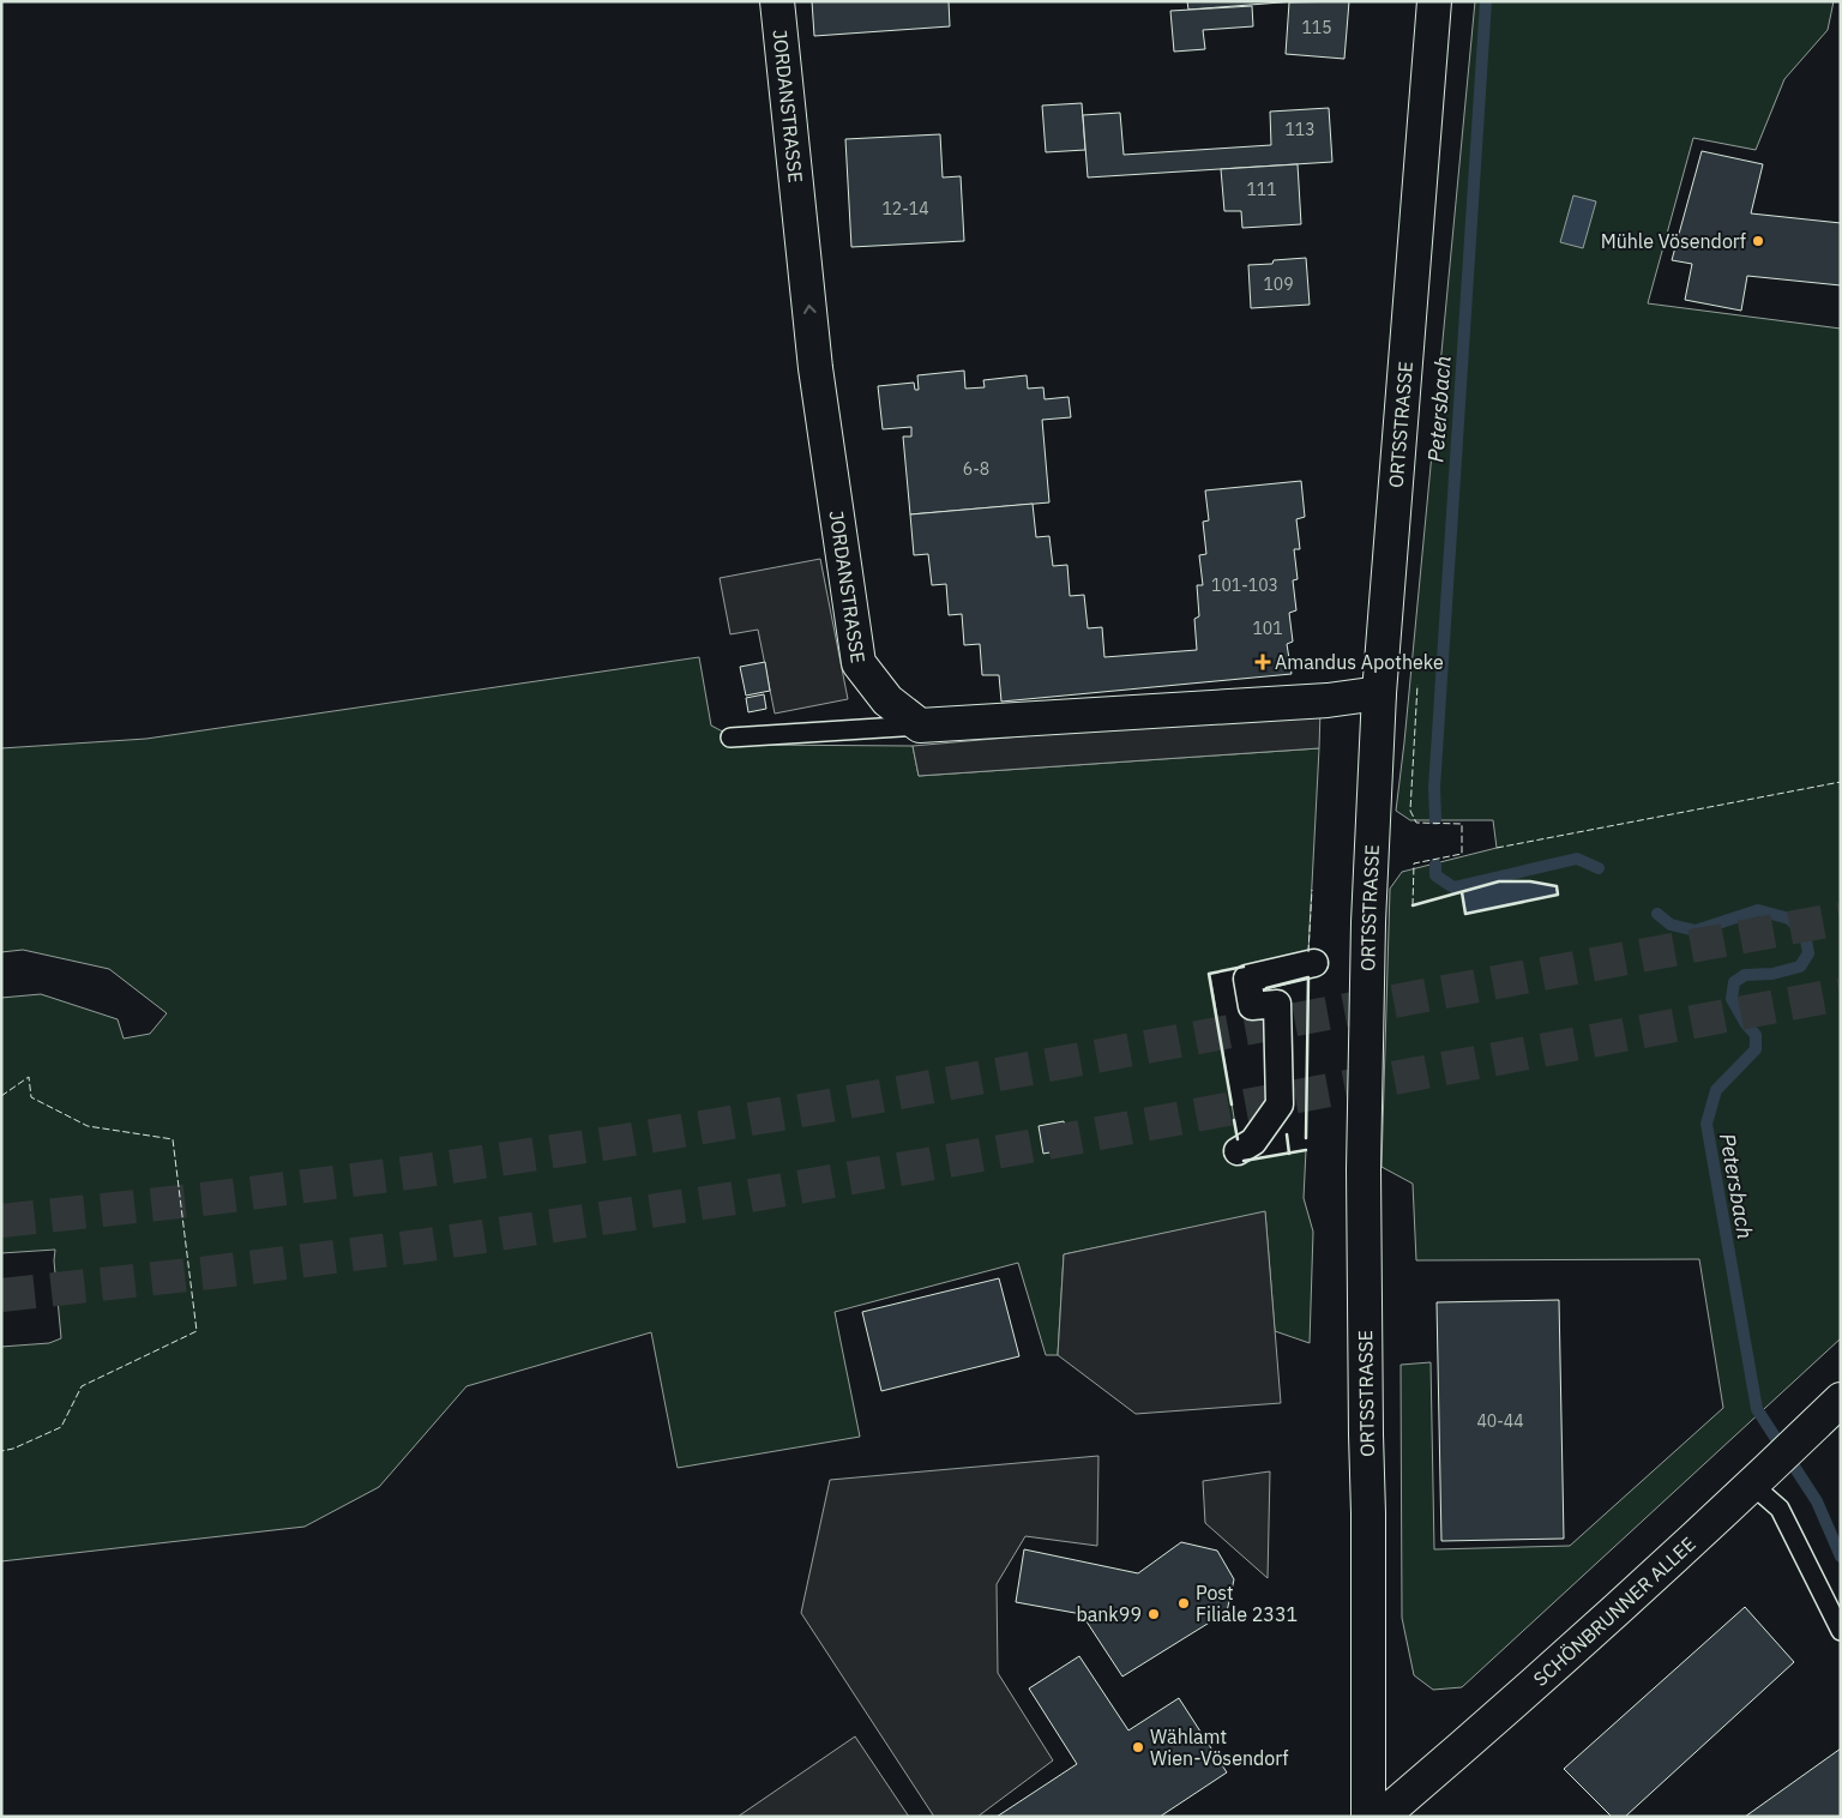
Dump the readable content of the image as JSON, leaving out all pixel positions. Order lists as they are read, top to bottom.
{
  "streets": {
    "street": ["JORDANSTRASSE", "ORTSSTRASSE", "SCHÖNBRUNNER ALLEE"]
  },
  "one_way": ["JORDANSTRASSE"],
  "water": ["Petersbach"],
  "places": {
    "other": [
      "Mühle Vösendorf",
      "Post Filiale 2331",
      "bank99",
      "Wählamt Wien-Vösendorf"
    ],
    "health": ["Amandus Apotheke"]
  },
  "house_numbers": [
    "115",
    "113",
    "111",
    "12-14",
    "109",
    "6-8",
    "101-103",
    "101",
    "40-44"
  ]
}
